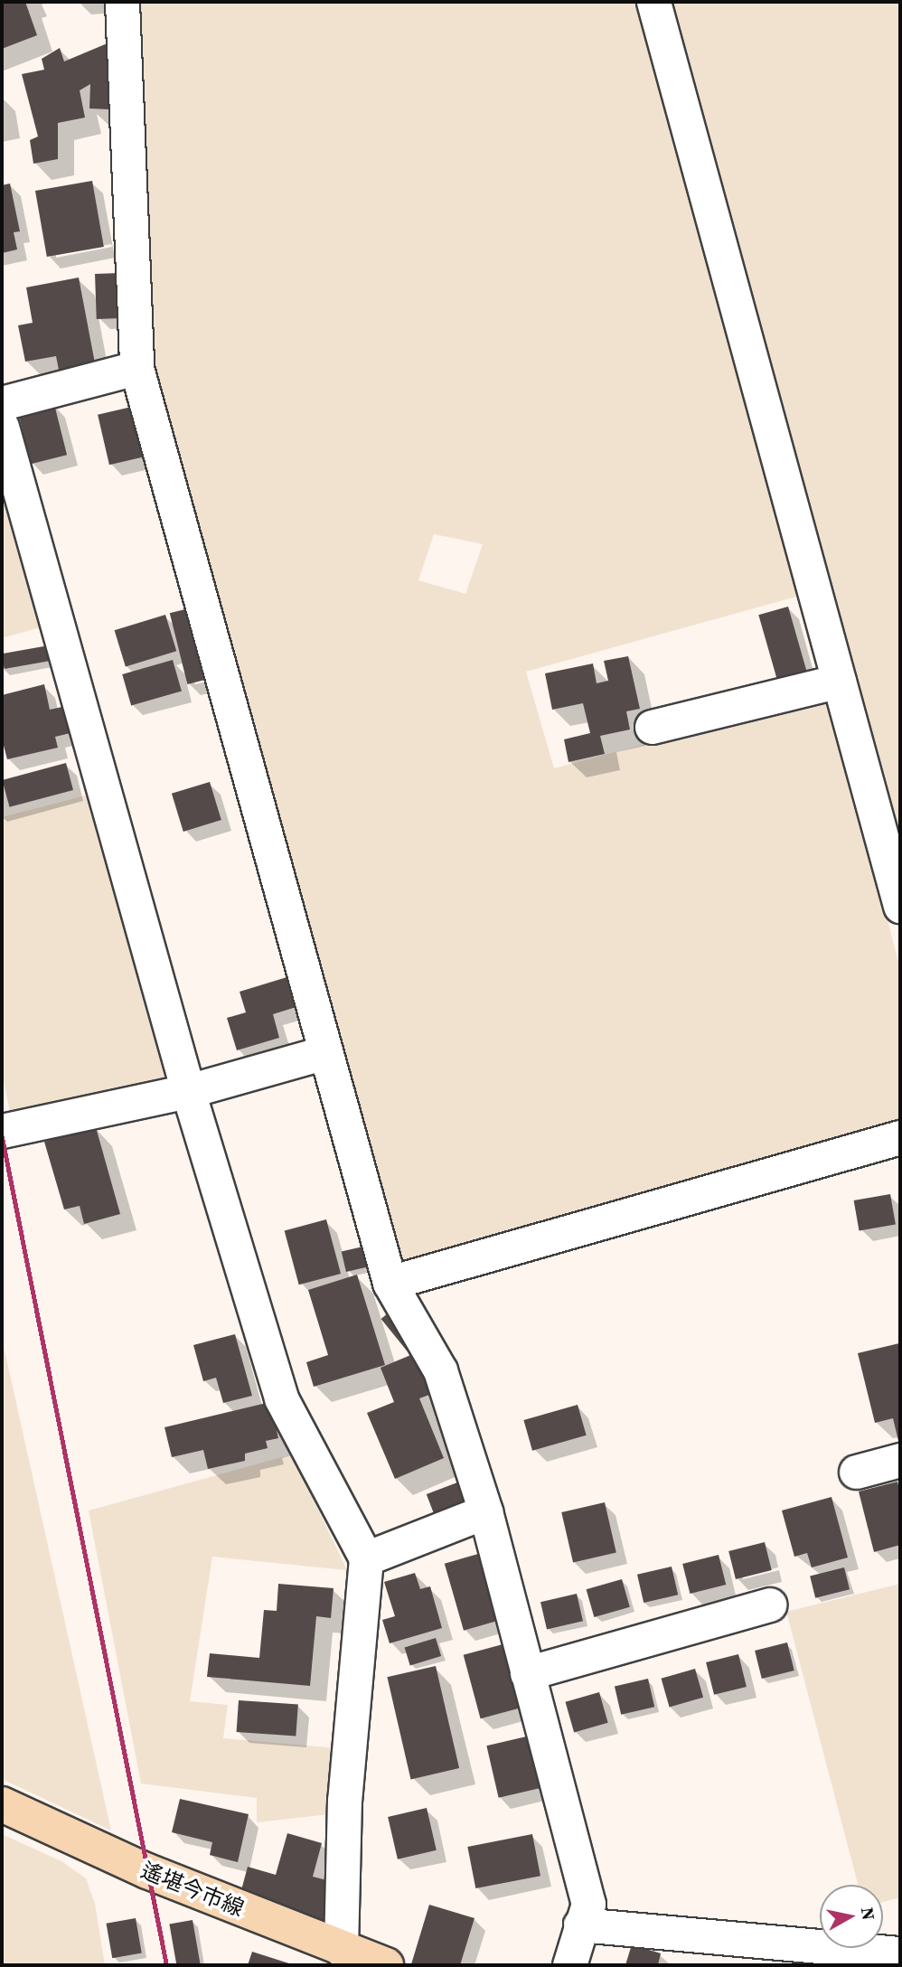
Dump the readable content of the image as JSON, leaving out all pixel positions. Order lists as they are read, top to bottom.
{
  "streets": {
    "main road": ["遙堪今市線"]
  },
  "north": "right"
}
